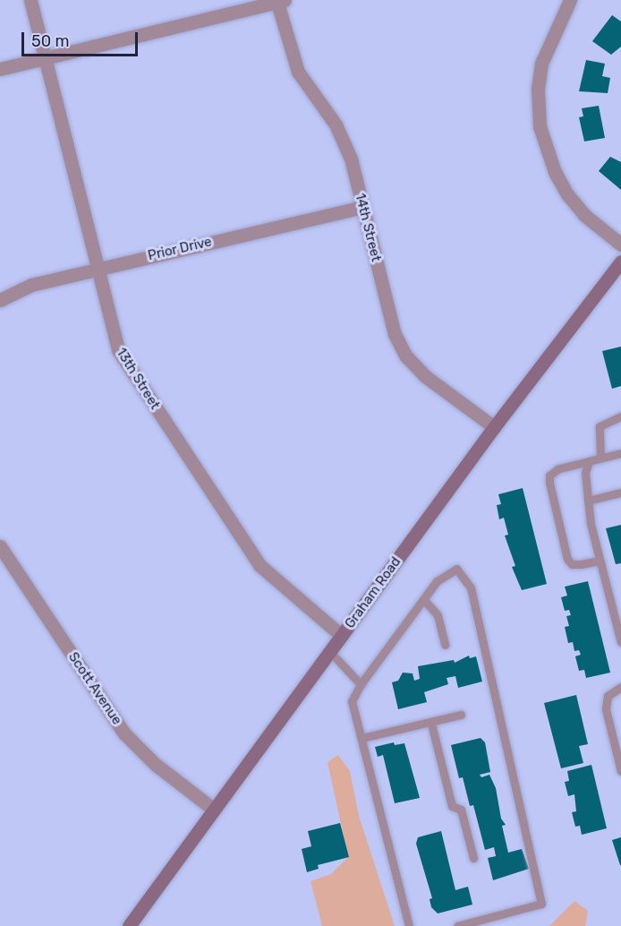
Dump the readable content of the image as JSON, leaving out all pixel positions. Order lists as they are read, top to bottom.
{
  "streets": {
    "main road": ["Graham Road"],
    "street": [
      "14th Street",
      "Prior Drive",
      "13th Street",
      "Scott Avenue"
    ]
  },
  "crossings": [
    ["14th Street", "Prior Drive"],
    ["14th Street", "Graham Road"],
    ["Prior Drive", "13th Street"],
    ["13th Street", "Graham Road"],
    ["Graham Road", "Scott Avenue"]
  ],
  "scale_bar": "50 m"
}
